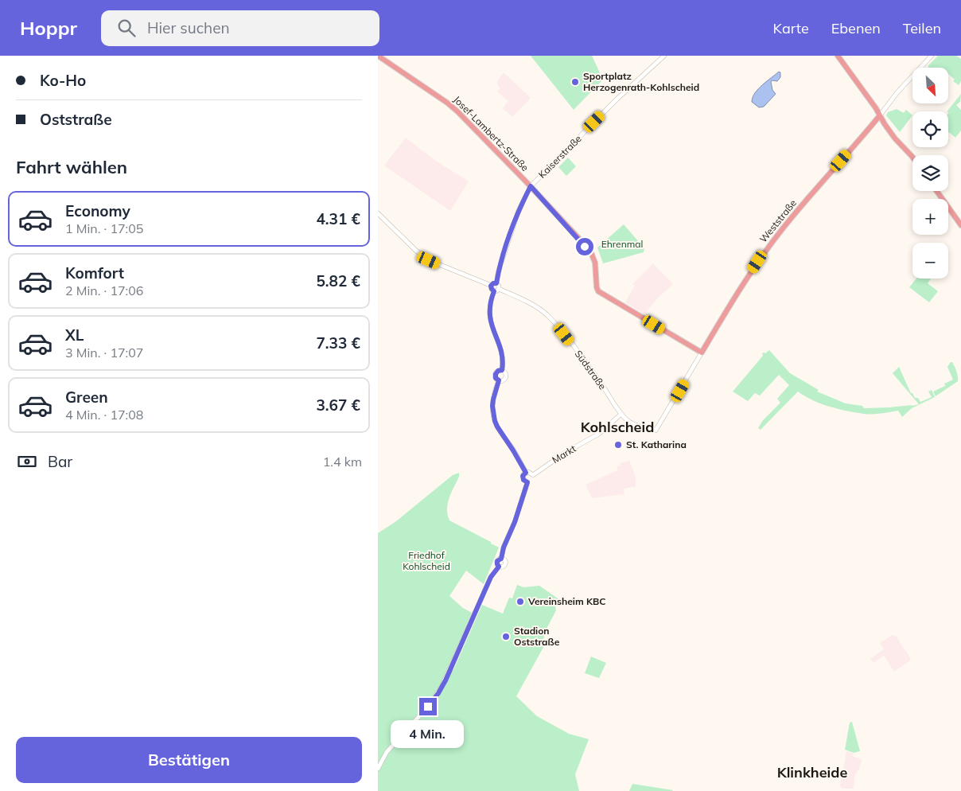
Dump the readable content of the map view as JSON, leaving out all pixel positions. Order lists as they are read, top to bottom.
{
  "streets": {
    "main road": ["Josef-Lambertz-Straße", "Weststraße"],
    "street": ["Kaiserstraße", "Südstraße", "Markt"]
  },
  "crossings": [
    ["Josef-Lambertz-Straße", "Kaiserstraße"],
    ["Josef-Lambertz-Straße", "Weststraße"],
    ["Kaiserstraße", "Südstraße"],
    ["Weststraße", "Südstraße"],
    ["Weststraße", "Markt"],
    ["Südstraße", "Markt"]
  ],
  "districts": ["Kohlscheid", "Klinkheide"],
  "parks": ["Ehrenmal", "Friedhof Kohlscheid"],
  "places": [
    "Sportplatz Herzogenrath-Kohlscheid",
    "St. Katharina",
    "Vereinsheim KBC",
    "Stadion Oststraße"
  ],
  "north": "bottom right",
  "page": {
    "header": "Hoppr",
    "search": "Hier suchen",
    "nav": ["Karte", "Ebenen", "Teilen"],
    "banner": ["Ko-Ho", "Oststraße"],
    "map_buttons": ["+", "−"],
    "heading": "Fahrt wählen",
    "list": [
      {
        "name": "Economy",
        "note": "1 Min. · 17:05",
        "value": "4.31 €"
      },
      {
        "name": "Komfort",
        "note": "2 Min. · 17:06",
        "value": "5.82 €"
      },
      {
        "name": "XL",
        "note": "3 Min. · 17:07",
        "value": "7.33 €"
      },
      {
        "name": "Green",
        "note": "4 Min. · 17:08",
        "value": "3.67 €"
      }
    ],
    "pay": ["Bar", "1.4 km"],
    "bubble": "4 Min.",
    "buttons": "Bestätigen"
  }
}
